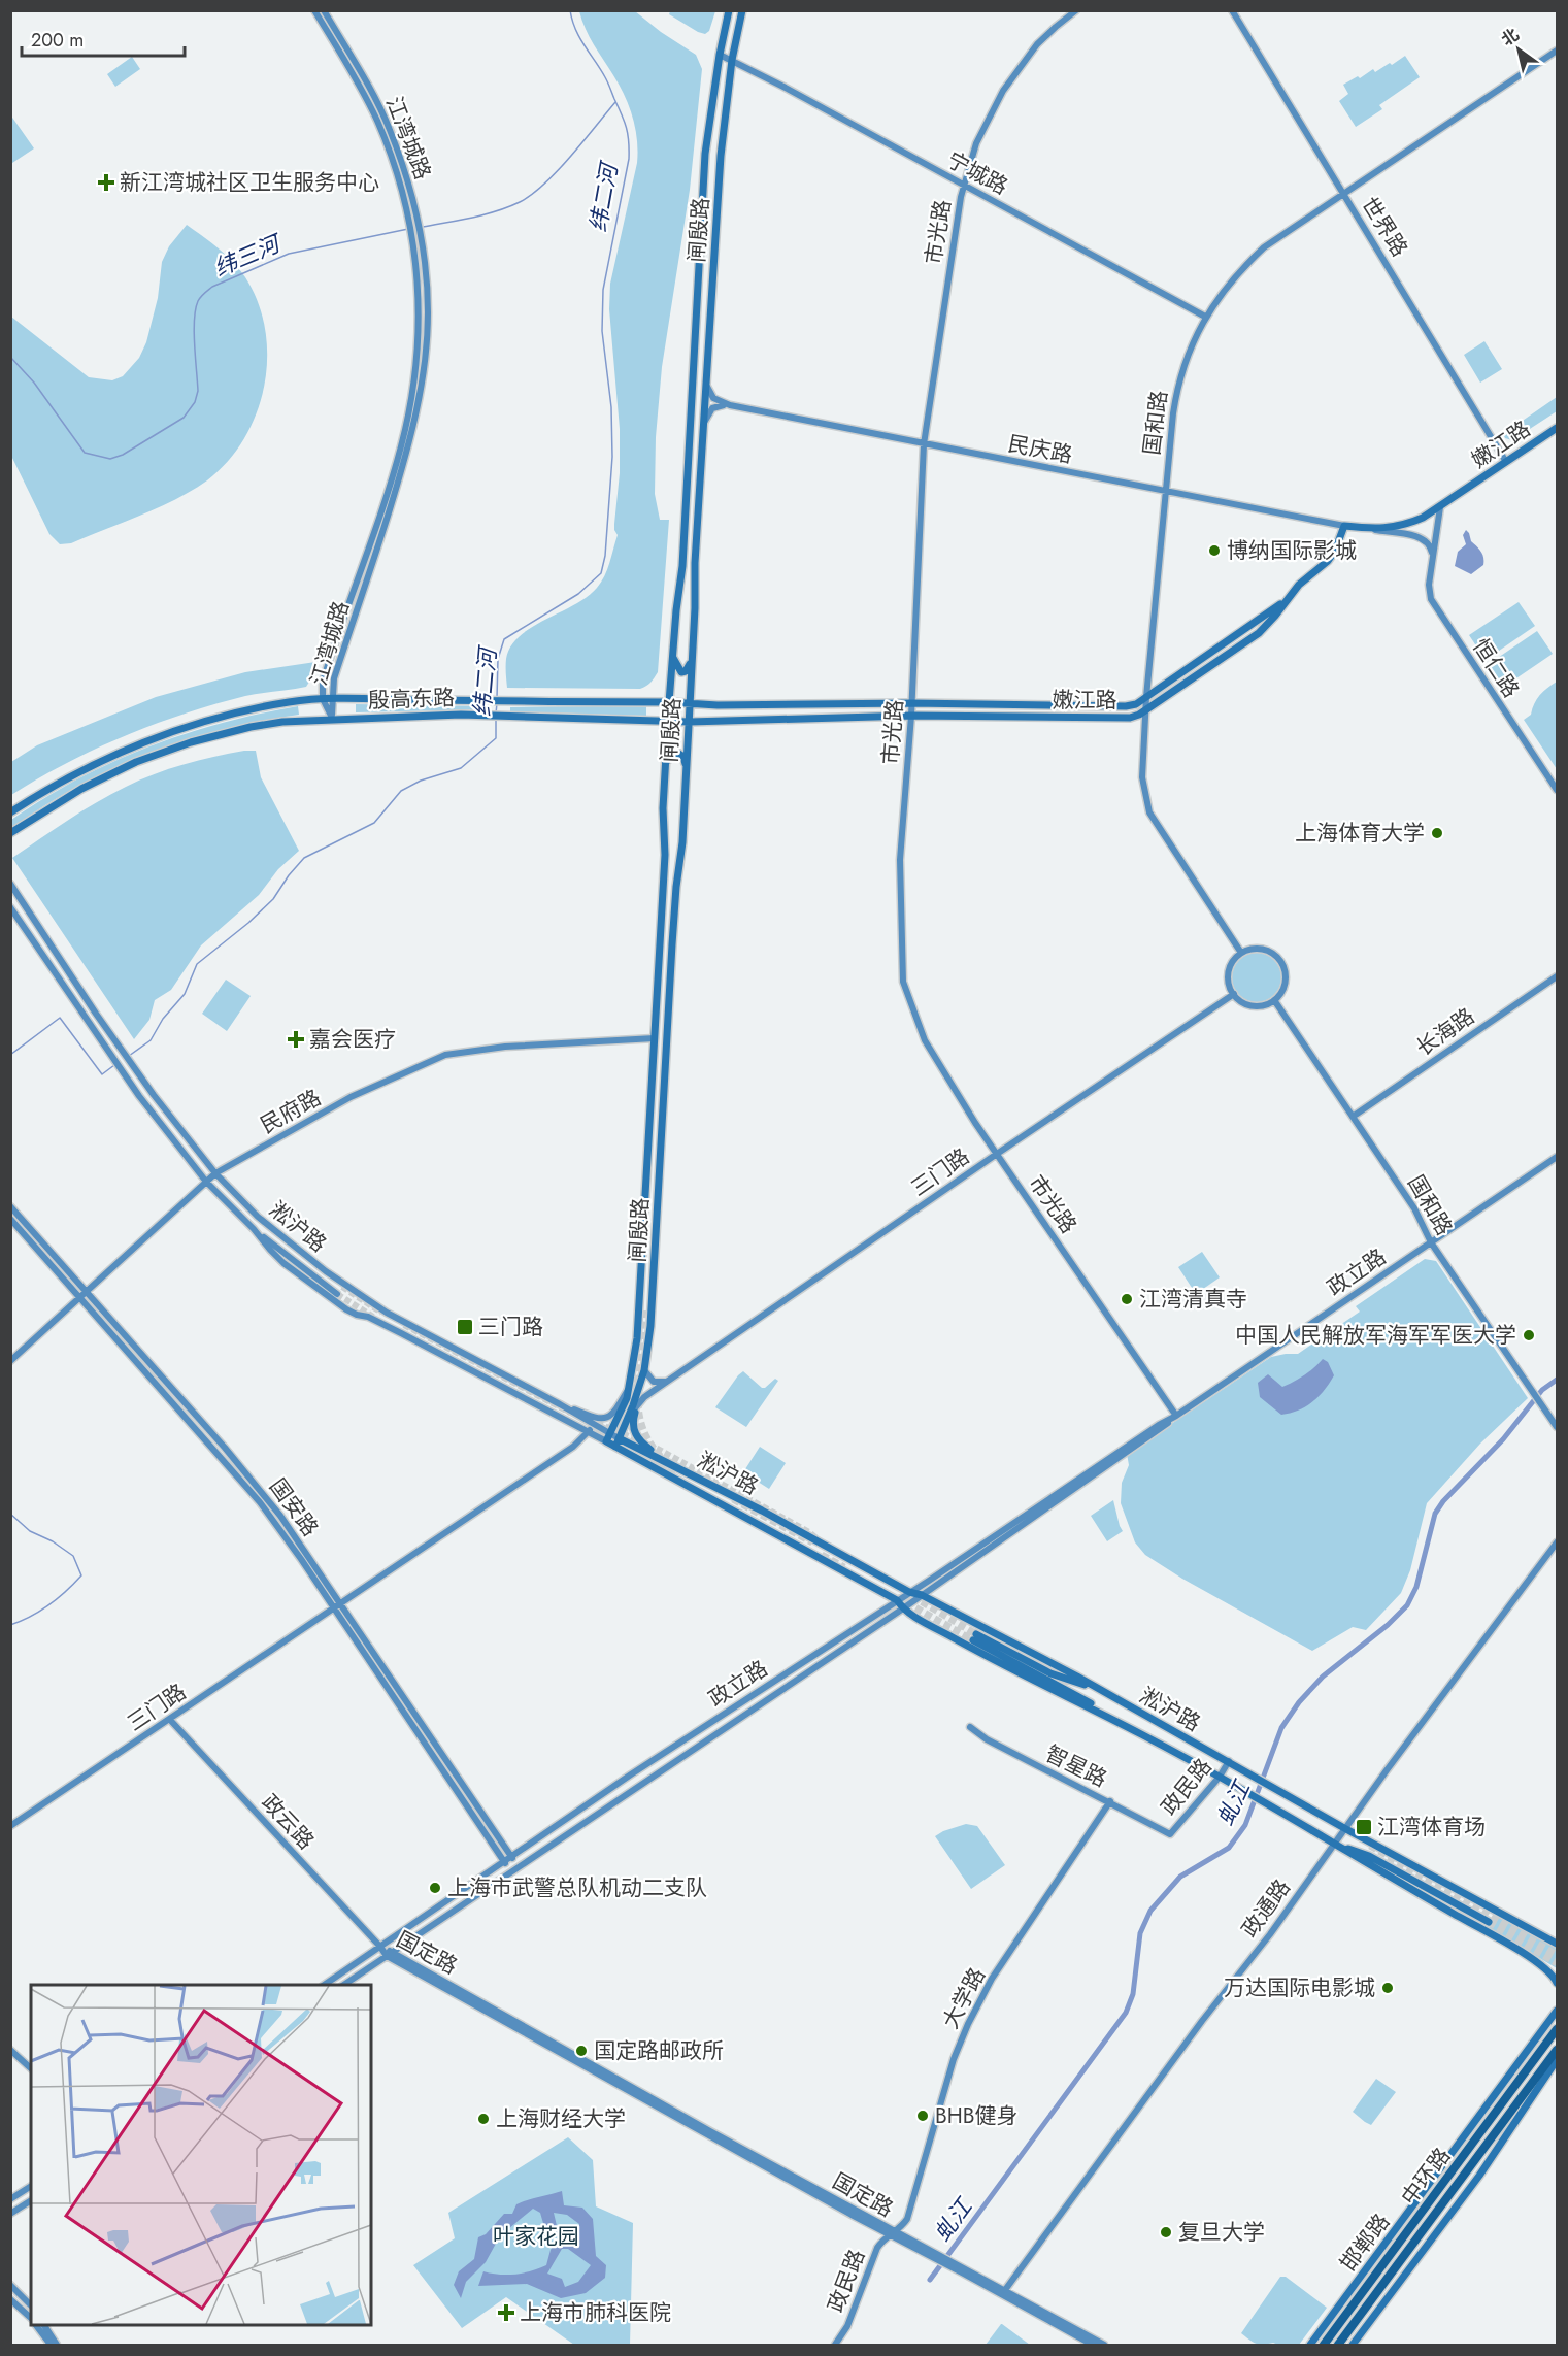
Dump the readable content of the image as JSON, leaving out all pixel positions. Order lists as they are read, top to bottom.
{
  "streets": {
    "highway": ["中环路"],
    "main road": [
      "闸殷路",
      "嫩江路",
      "殷高东路",
      "淞沪路",
      "邯郸路"
    ],
    "street": [
      "江湾城路",
      "宁城路",
      "世界路",
      "市光路",
      "国和路",
      "民庆路",
      "恒仁路",
      "长海路",
      "民府路",
      "三门路",
      "政立路",
      "国安路",
      "智星路",
      "政民路",
      "政云路",
      "政通路",
      "国定路",
      "大学路"
    ]
  },
  "crossings": [
    ["江湾城路", "殷高东路"],
    ["宁城路", "闸殷路"],
    ["宁城路", "市光路"],
    ["宁城路", "国和路"],
    ["世界路", "国和路"],
    ["世界路", "嫩江路"],
    ["闸殷路", "民庆路"],
    ["闸殷路", "殷高东路"],
    ["闸殷路", "民府路"],
    ["闸殷路", "三门路"],
    ["闸殷路", "淞沪路"],
    ["市光路", "嫩江路"],
    ["市光路", "民庆路"],
    ["市光路", "殷高东路"],
    ["市光路", "三门路"],
    ["市光路", "政立路"],
    ["国和路", "嫩江路"],
    ["国和路", "民庆路"],
    ["国和路", "长海路"],
    ["国和路", "三门路"],
    ["国和路", "政立路"],
    ["嫩江路", "民庆路"],
    ["嫩江路", "恒仁路"],
    ["嫩江路", "殷高东路"],
    ["民府路", "淞沪路"],
    ["民府路", "国安路"],
    ["三门路", "淞沪路"],
    ["三门路", "国安路"],
    ["三门路", "政云路"],
    ["淞沪路", "政立路"],
    ["淞沪路", "政民路"],
    ["淞沪路", "政通路"],
    ["政立路", "国安路"],
    ["政立路", "政云路"],
    ["政立路", "国定路"],
    ["智星路", "政民路"],
    ["智星路", "大学路"],
    ["政民路", "国定路"],
    ["政民路", "大学路"],
    ["政云路", "国定路"],
    ["政通路", "国定路"],
    ["国定路", "大学路"]
  ],
  "water": ["纬二河", "纬三河", "虬江"],
  "parks": ["叶家花园"],
  "places": {
    "health": ["新江湾城社区卫生服务中心", "嘉会医疗", "上海市肺科医院"],
    "other": [
      "博纳国际影城",
      "上海体育大学",
      "江湾清真寺",
      "中国人民解放军海军军医大学",
      "上海市武警总队机动二支队",
      "万达国际电影城",
      "国定路邮政所",
      "BHB健身",
      "上海财经大学",
      "复旦大学"
    ],
    "transit": ["三门路", "江湾体育场"]
  },
  "scale_bar": "200 m",
  "north": "top left"
}
